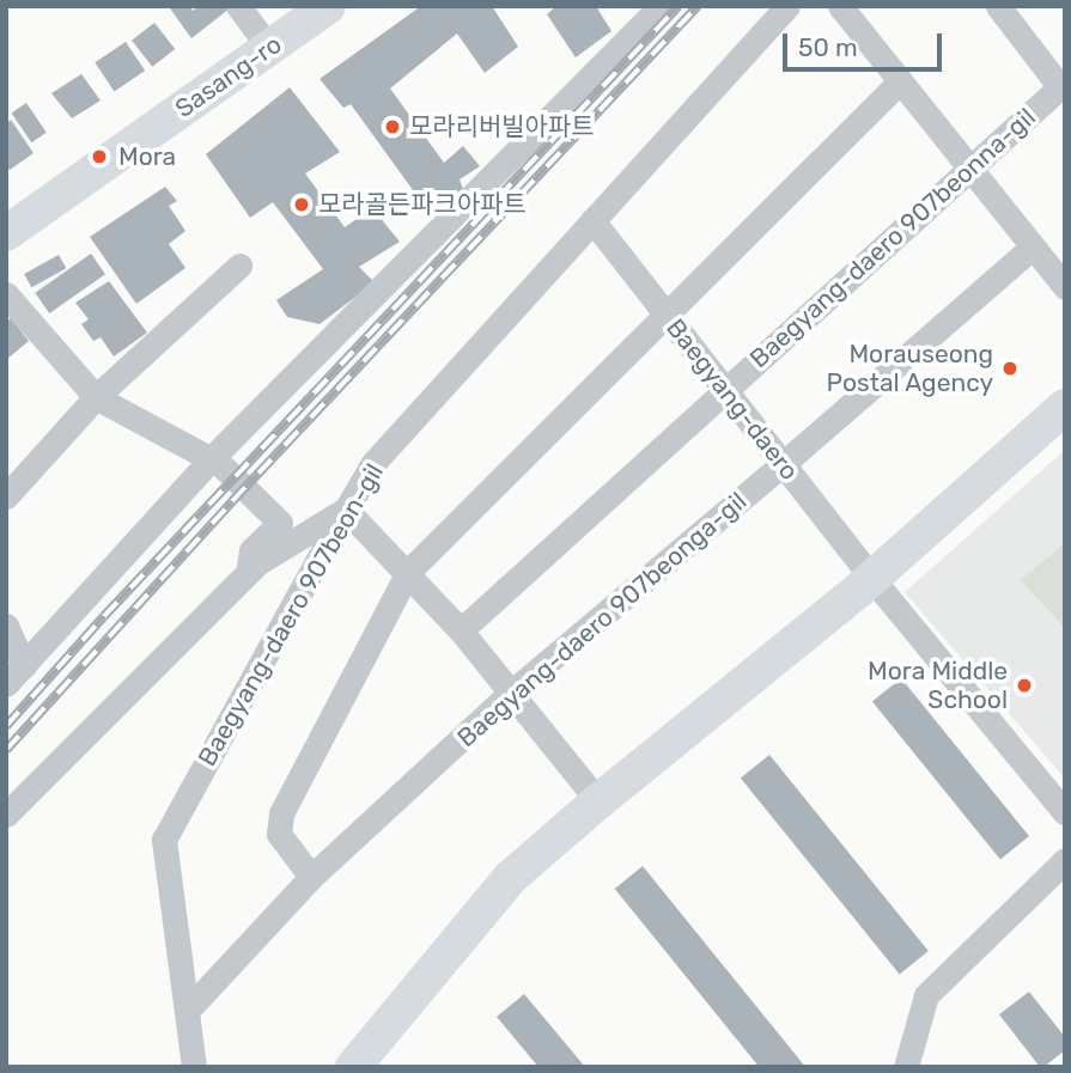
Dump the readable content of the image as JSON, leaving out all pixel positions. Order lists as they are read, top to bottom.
{
  "streets": {
    "main road": ["Sasang-ro"],
    "street": [
      "Baegyang-daero 907beonna-gil",
      "Baegyang-daero",
      "Baegyang-daero 907beon-gil",
      "Baegyang-daero 907beonga-gil"
    ]
  },
  "crossings": [
    ["Baegyang-daero 907beonna-gil", "Baegyang-daero"],
    ["Baegyang-daero", "Baegyang-daero 907beon-gil"],
    ["Baegyang-daero", "Baegyang-daero 907beonga-gil"],
    ["Baegyang-daero 907beon-gil", "Baegyang-daero 907beonga-gil"]
  ],
  "places": [
    "모라리버빌아파트",
    "Mora",
    "모라골든파크아파트",
    "Morauseong Postal Agency",
    "Mora Middle School"
  ],
  "scale_bar": "50 m"
}
